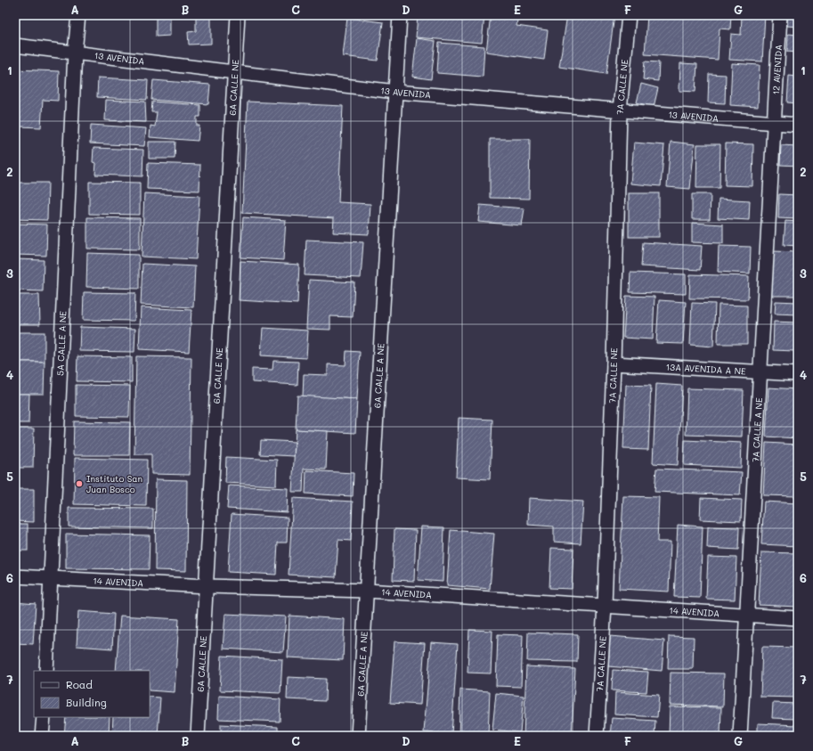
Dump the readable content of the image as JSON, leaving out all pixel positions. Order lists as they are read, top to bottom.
{
  "streets": {
    "street": [
      "13 AVENIDA",
      "12 AVENIDA",
      "6A CALLE NE",
      "7A CALLE NE",
      "5A CALLE A NE",
      "13A AVENIDA A NE",
      "6A CALLE A NE",
      "7A CALLE A NE",
      "14 AVENIDA"
    ]
  },
  "crossings": [
    ["13 AVENIDA", "12 AVENIDA"],
    ["13 AVENIDA", "6A CALLE NE"],
    ["13 AVENIDA", "7A CALLE NE"],
    ["13 AVENIDA", "5A CALLE A NE"],
    ["13 AVENIDA", "6A CALLE A NE"],
    ["13 AVENIDA", "7A CALLE A NE"],
    ["12 AVENIDA", "7A CALLE A NE"],
    ["6A CALLE NE", "14 AVENIDA"],
    ["7A CALLE NE", "13A AVENIDA A NE"],
    ["7A CALLE NE", "14 AVENIDA"],
    ["5A CALLE A NE", "14 AVENIDA"],
    ["13A AVENIDA A NE", "7A CALLE A NE"],
    ["6A CALLE A NE", "14 AVENIDA"],
    ["7A CALLE A NE", "14 AVENIDA"]
  ],
  "places": ["Instituto San Juan Bosco"],
  "legend": ["Road", "Building"],
  "grid": {
    "columns": [
      "A",
      "B",
      "C",
      "D",
      "E",
      "F",
      "G"
    ],
    "rows": [
      "1",
      "2",
      "3",
      "4",
      "5",
      "6",
      "7"
    ]
  }
}
